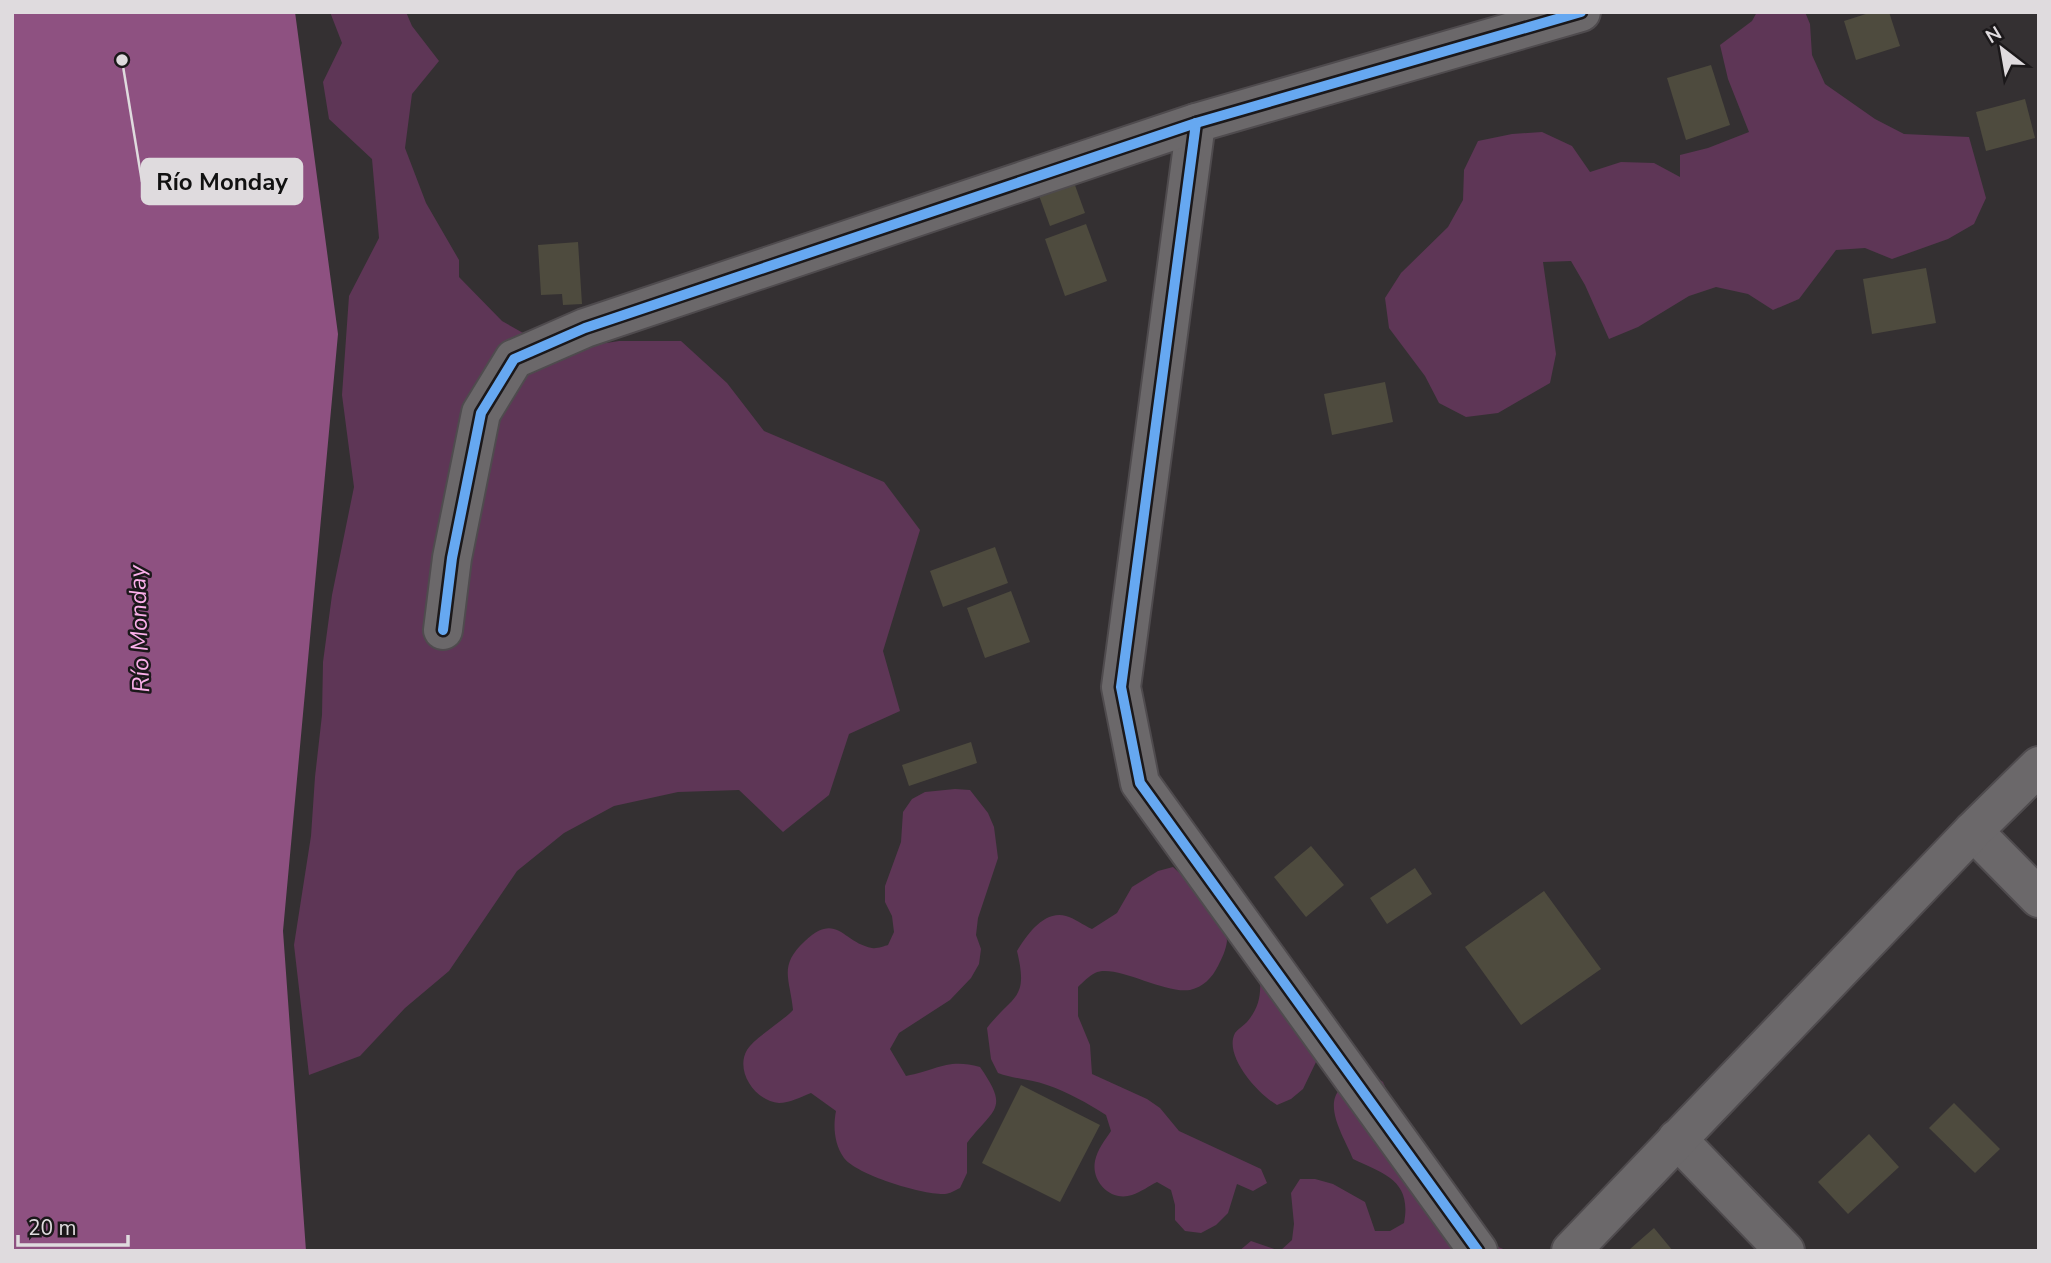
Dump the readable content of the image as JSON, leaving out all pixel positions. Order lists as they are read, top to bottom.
{
  "water": ["Río Monday"],
  "places": ["Río Monday"],
  "scale_bar": "20 m",
  "north": "top left"
}
